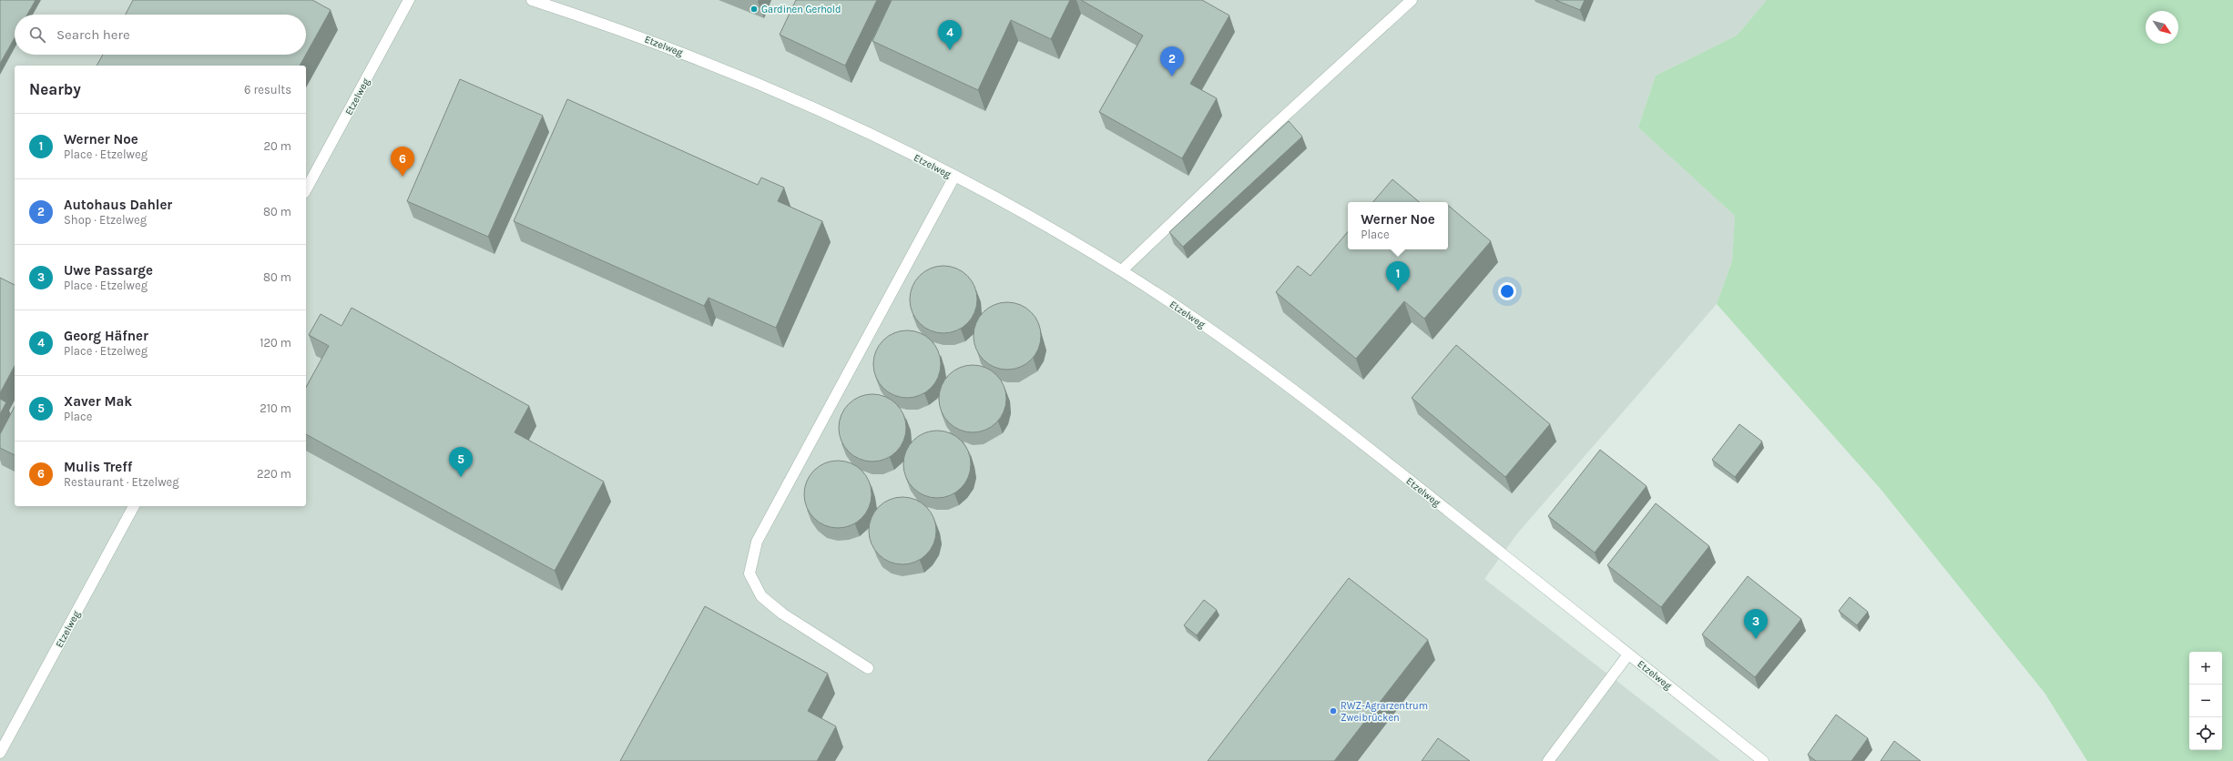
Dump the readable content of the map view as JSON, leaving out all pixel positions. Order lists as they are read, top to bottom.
{
  "streets": {
    "street": ["Etzelweg"]
  },
  "places": ["Gardinen Gerhold", "RWZ-Agrarzentrum Zweibrücken"],
  "north": "bottom right",
  "page": {
    "search": "Search here",
    "pins": [
      "4",
      "2",
      "6",
      "1",
      "5",
      "3"
    ],
    "heading": ["Nearby", "6 results"],
    "list": [
      {
        "mark": "1",
        "name": "Werner Noe",
        "note": "Place · Etzelweg",
        "value": "20 m"
      },
      {
        "mark": "2",
        "name": "Autohaus Dahler",
        "note": "Shop · Etzelweg",
        "value": "80 m"
      },
      {
        "mark": "3",
        "name": "Uwe Passarge",
        "note": "Place · Etzelweg",
        "value": "80 m"
      },
      {
        "mark": "4",
        "name": "Georg Häfner",
        "note": "Place · Etzelweg",
        "value": "120 m"
      },
      {
        "mark": "5",
        "name": "Xaver Mak",
        "note": "Place",
        "value": "210 m"
      },
      {
        "mark": "6",
        "name": "Mulis Treff",
        "note": "Restaurant · Etzelweg",
        "value": "220 m"
      }
    ],
    "popup": ["Werner Noe", "Place"],
    "map_buttons": ["+", "−"]
  }
}
